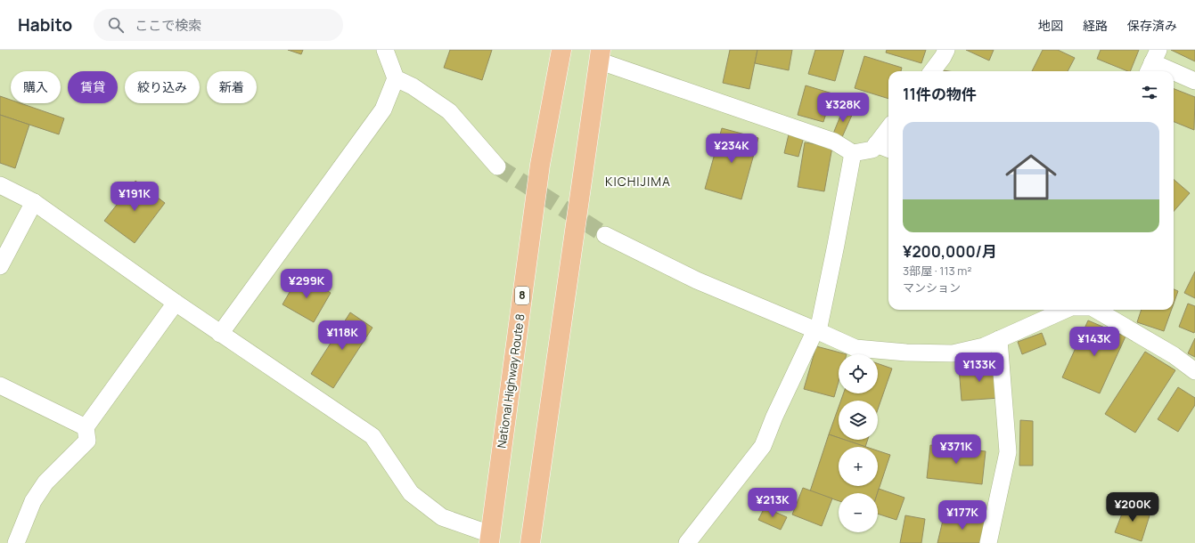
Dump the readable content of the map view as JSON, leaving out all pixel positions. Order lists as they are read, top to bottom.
{
  "streets": {
    "highway": ["8", "National Highway Route 8"]
  },
  "districts": ["KICHIJIMA"],
  "page": {
    "header": "Habito",
    "search": "ここで検索",
    "nav": ["地図", "経路", "保存済み"],
    "chip": [
      "購入",
      "賃貸",
      "絞り込み",
      "新着"
    ],
    "heading": "11件の物件",
    "price": [
      "¥328K",
      "¥234K",
      "¥191K",
      "¥299K",
      "¥118K",
      "¥143K",
      "¥133K",
      "¥371K",
      "¥213K",
      "¥200K",
      "¥177K"
    ],
    "list": [
      {
        "name": "¥200,000/月",
        "note": "3部屋 · 113 m² · マンション"
      }
    ],
    "map_buttons": ["+", "−"]
  }
}
